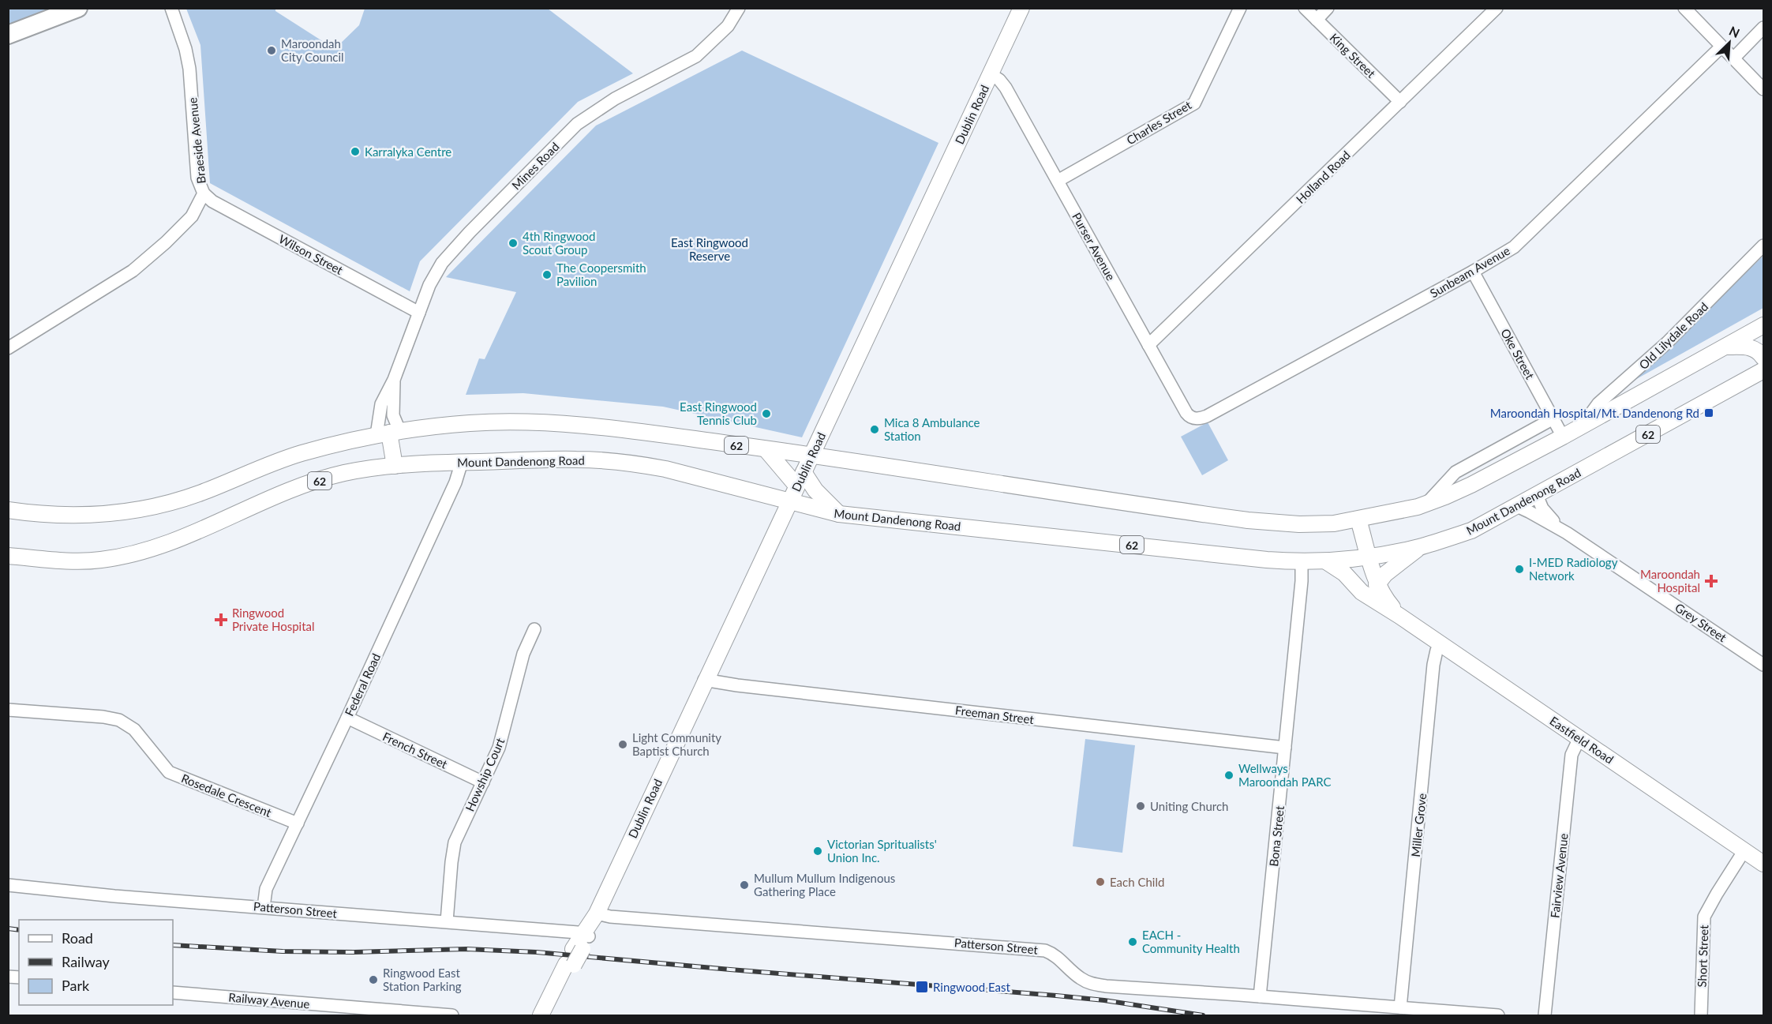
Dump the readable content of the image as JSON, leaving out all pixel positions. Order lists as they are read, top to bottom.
{
  "streets": {
    "main road": [
      "Dublin Road",
      "62",
      "Mount Dandenong Road",
      "Eastfield Road"
    ],
    "street": [
      "King Street",
      "Charles Street",
      "Braeside Avenue",
      "Mines Road",
      "Holland Road",
      "Purser Avenue",
      "Wilson Street",
      "Sunbeam Avenue",
      "Old Lilydale Road",
      "Oke Street",
      "Grey Street",
      "Federal Road",
      "Freeman Street",
      "French Street",
      "Howship Court",
      "Rosedale Crescent",
      "Miller Grove",
      "Bona Street",
      "Fairview Avenue",
      "Patterson Street",
      "Short Street",
      "Railway Avenue"
    ]
  },
  "crossings": [
    ["King Street", "Holland Road"],
    ["Dublin Road", "Purser Avenue"],
    ["Dublin Road", "62"],
    ["Dublin Road", "Mount Dandenong Road"],
    ["Dublin Road", "Freeman Street"],
    ["Dublin Road", "Patterson Street"],
    ["Charles Street", "Purser Avenue"],
    ["Braeside Avenue", "Wilson Street"],
    ["Mines Road", "Wilson Street"],
    ["Mines Road", "62"],
    ["Holland Road", "Purser Avenue"],
    ["Purser Avenue", "Sunbeam Avenue"],
    ["Sunbeam Avenue", "Oke Street"],
    ["Old Lilydale Road", "62"],
    ["Oke Street", "62"],
    ["62", "Eastfield Road"],
    ["Mount Dandenong Road", "Grey Street"],
    ["Mount Dandenong Road", "Federal Road"],
    ["Mount Dandenong Road", "Eastfield Road"],
    ["Mount Dandenong Road", "Bona Street"],
    ["Federal Road", "French Street"],
    ["Federal Road", "Rosedale Crescent"],
    ["Federal Road", "Patterson Street"],
    ["Freeman Street", "Bona Street"],
    ["Eastfield Road", "Miller Grove"],
    ["Eastfield Road", "Fairview Avenue"],
    ["Eastfield Road", "Short Street"],
    ["French Street", "Howship Court"],
    ["Howship Court", "Patterson Street"],
    ["Miller Grove", "Patterson Street"],
    ["Bona Street", "Patterson Street"]
  ],
  "parks": ["East Ringwood Reserve"],
  "places": {
    "other": [
      "Maroondah City Council",
      "Karralyka Centre",
      "4th Ringwood Scout Group",
      "The Coopersmith Pavilion",
      "East Ringwood Tennis Club",
      "Mica 8 Ambulance Station",
      "I-MED Radiology Network",
      "Light Community Baptist Church",
      "Wellways Maroondah PARC",
      "Uniting Church",
      "Victorian Spritualists' Union Inc.",
      "Each Child",
      "Mullum Mullum Indigenous Gathering Place",
      "EACH - Community Health",
      "Ringwood East Station Parking"
    ],
    "transit": ["Maroondah Hospital/Mt. Dandenong Rd", "Ringwood East"],
    "health": ["Maroondah Hospital", "Ringwood Private Hospital"]
  },
  "legend": ["Road", "Railway", "Park"],
  "north": "top right"
}
